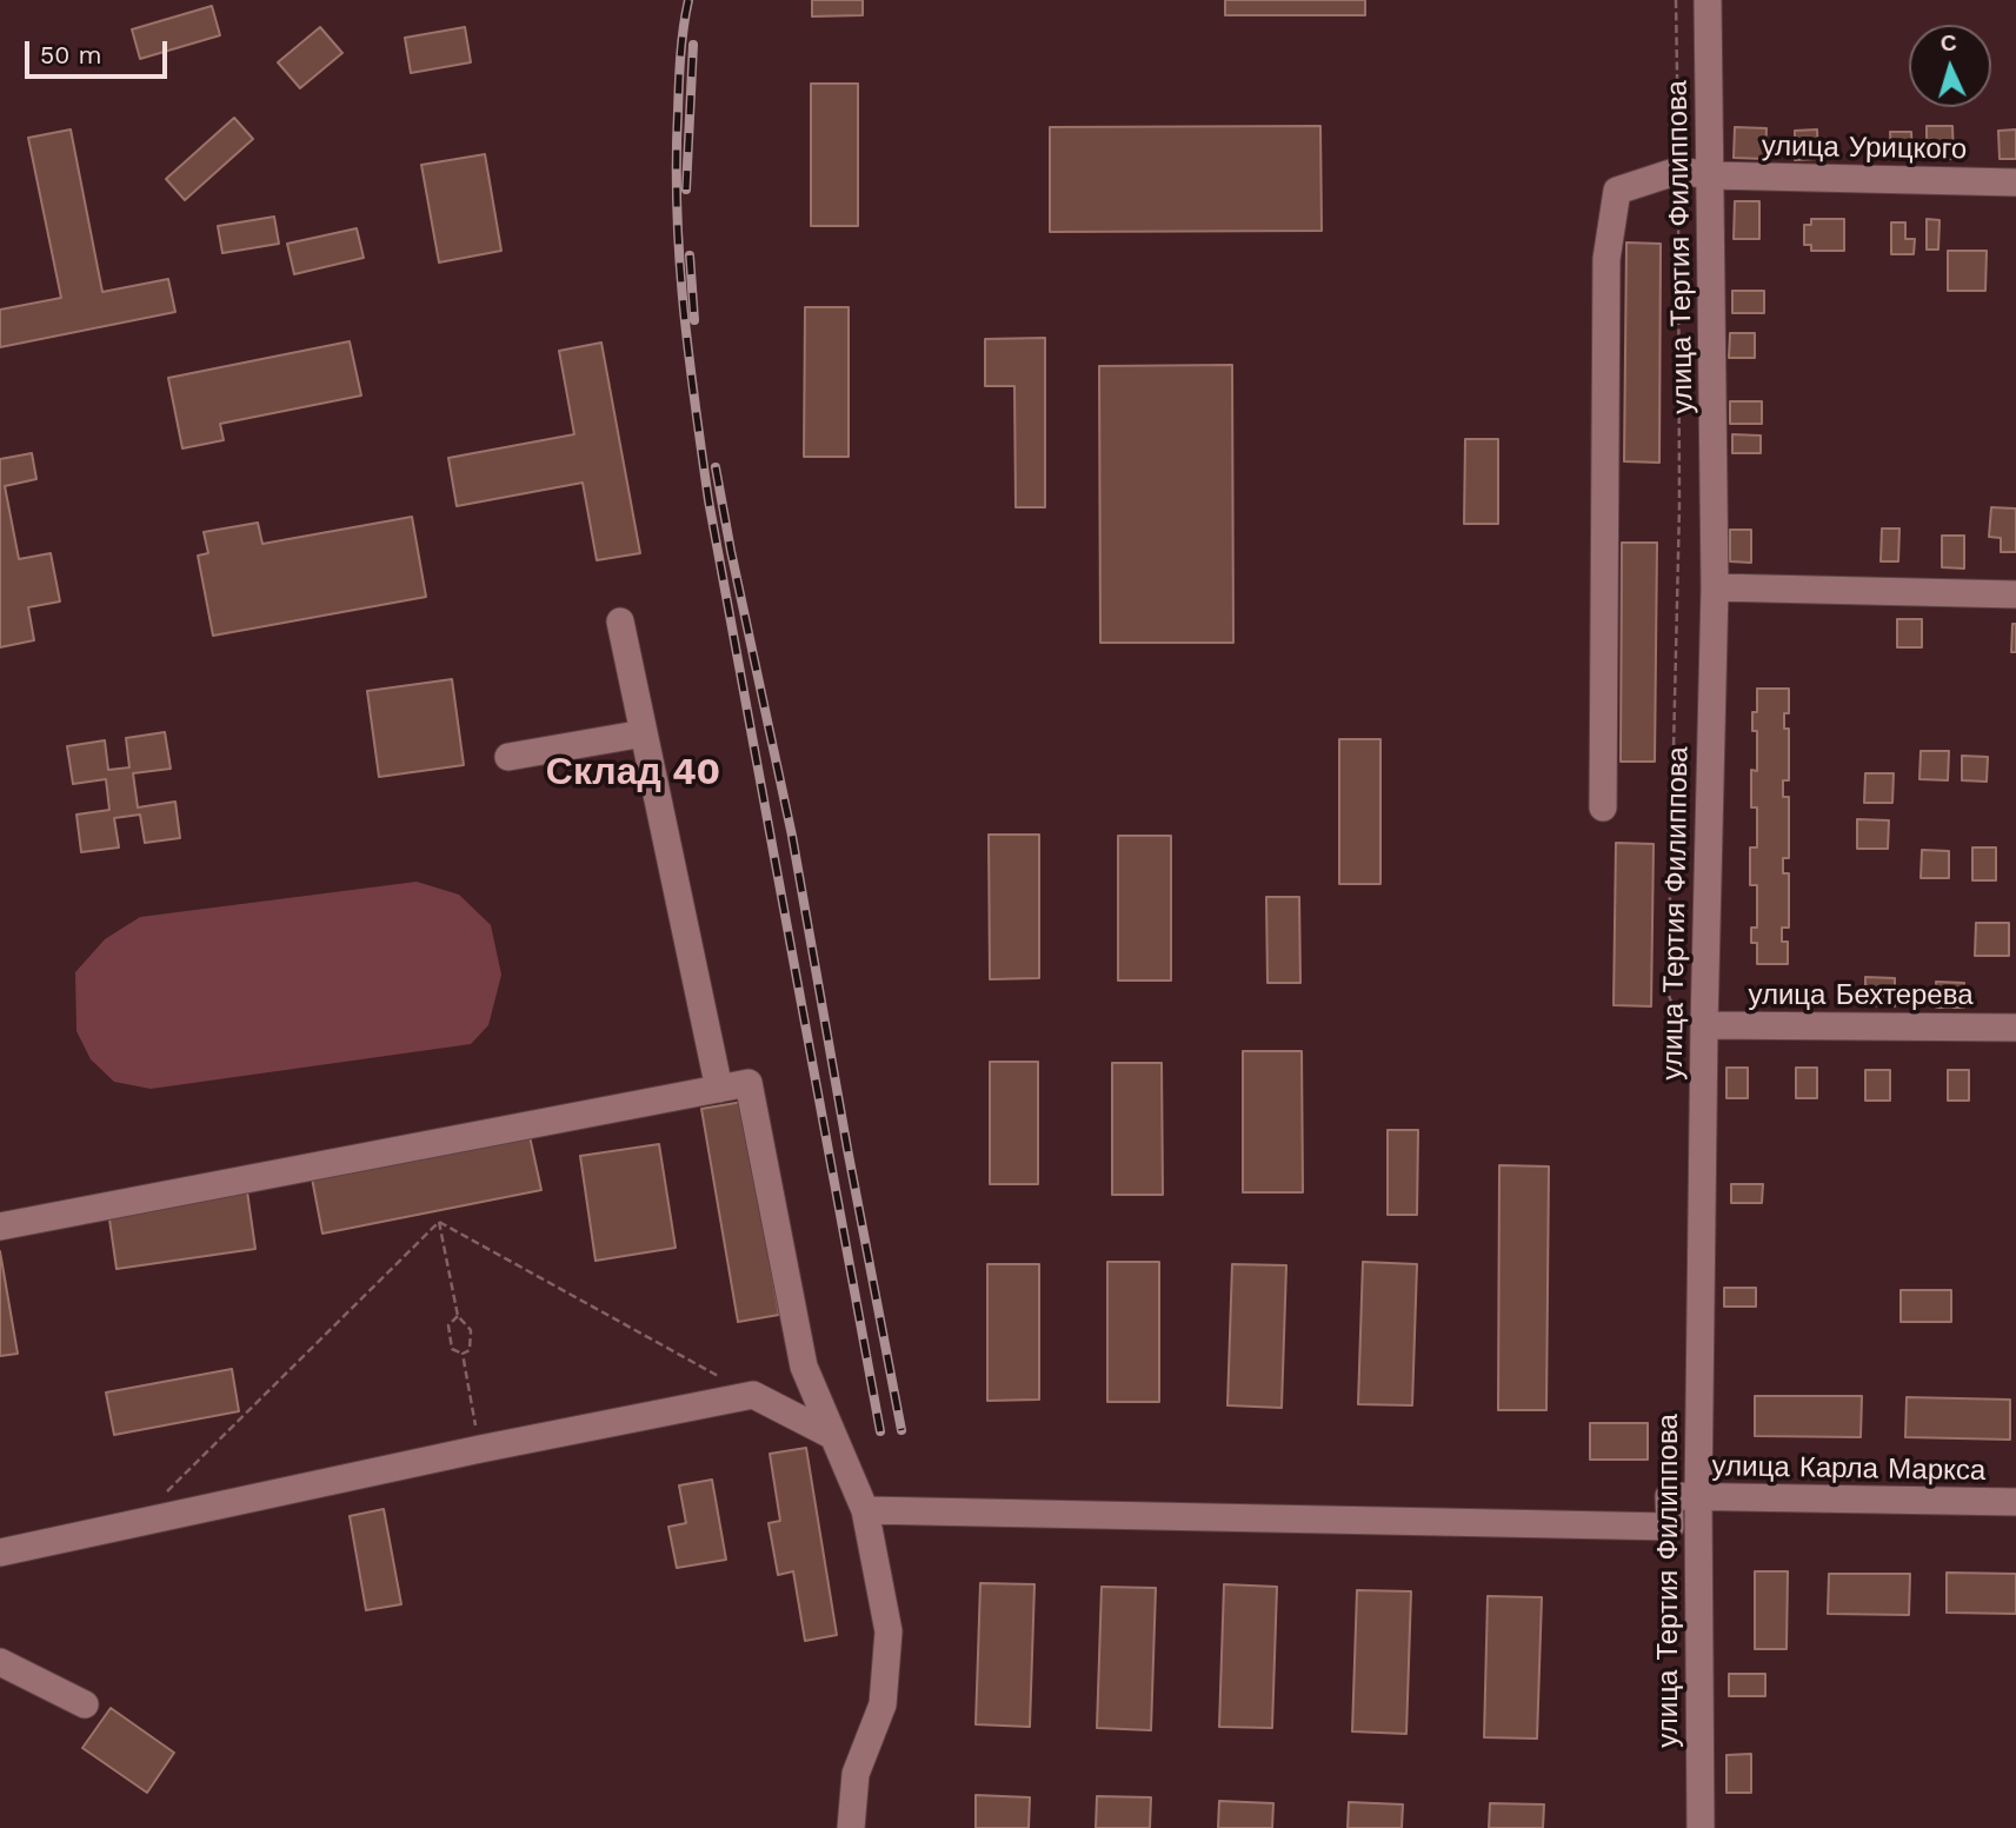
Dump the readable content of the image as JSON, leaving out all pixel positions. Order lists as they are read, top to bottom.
{
  "streets": {
    "street": [
      "улица Урицкого",
      "улица Тертия Филиппова",
      "улица Бехтерева",
      "улица Карла Маркса"
    ]
  },
  "crossings": [
    ["улица Урицкого", "улица Тертия Филиппова"],
    ["улица Тертия Филиппова", "улица Бехтерева"],
    ["улица Тертия Филиппова", "улица Карла Маркса"]
  ],
  "districts": ["Склад 40"],
  "scale_bar": "50 m",
  "north": "top"
}
